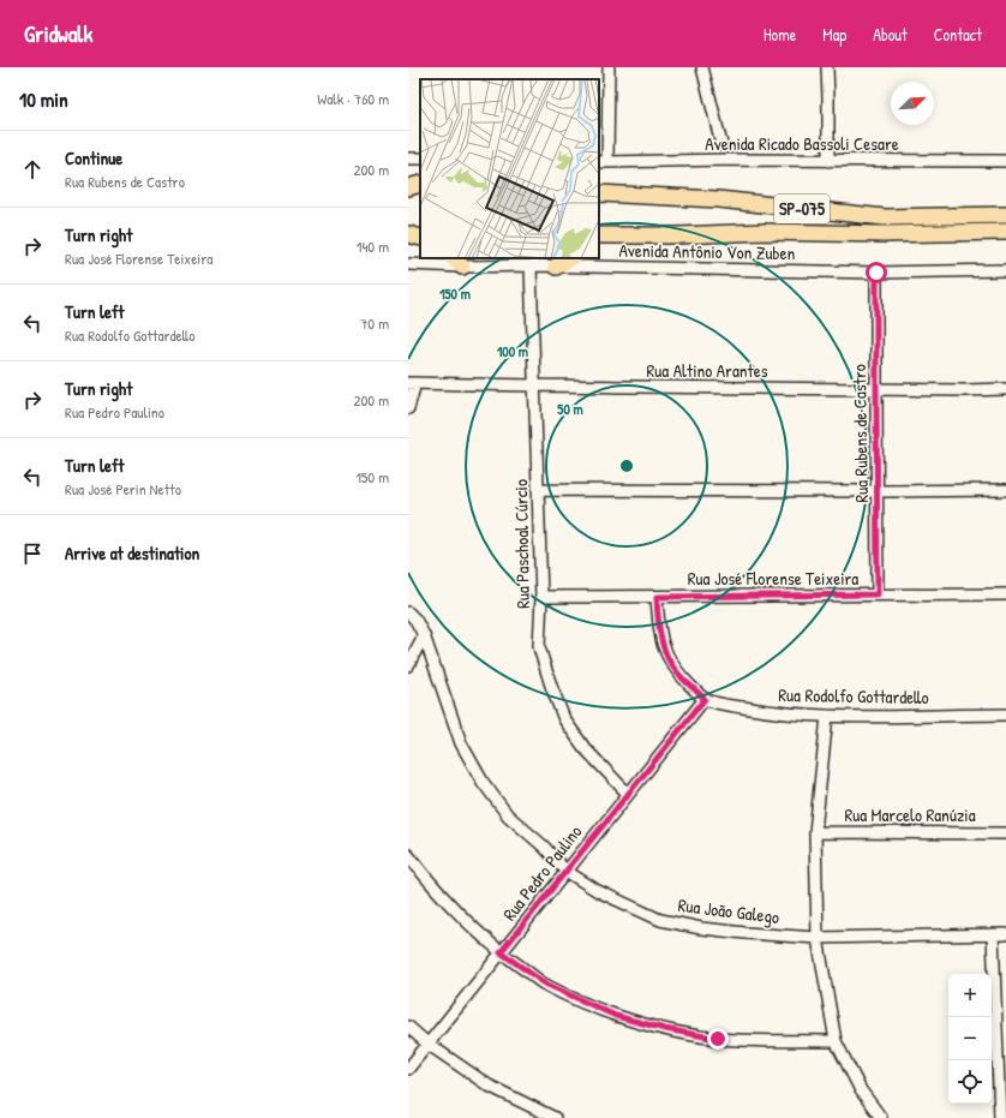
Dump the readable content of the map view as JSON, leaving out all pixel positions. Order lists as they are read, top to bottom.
{
  "streets": {
    "highway": ["SP-075"],
    "street": [
      "Avenida Ricado Bassoli Cesare",
      "Avenida Antônio Von Zuben",
      "Rua Altino Arantes",
      "Rua Rubens de Castro",
      "Rua Paschoal Cúrcio",
      "Rua José Florense Teixeira",
      "Rua Rodolfo Gottardello",
      "Rua Marcelo Ranúzia",
      "Rua Pedro Paulino",
      "Rua João Galego"
    ]
  },
  "crossings": [
    ["Avenida Antônio Von Zuben", "Rua Rubens de Castro"],
    ["Avenida Antônio Von Zuben", "Rua Paschoal Cúrcio"],
    ["Rua Altino Arantes", "Rua Rubens de Castro"],
    ["Rua Altino Arantes", "Rua Paschoal Cúrcio"],
    ["Rua Rubens de Castro", "Rua José Florense Teixeira"],
    ["Rua Paschoal Cúrcio", "Rua José Florense Teixeira"],
    ["Rua Paschoal Cúrcio", "Rua Pedro Paulino"],
    ["Rua José Florense Teixeira", "Rua Rodolfo Gottardello"],
    ["Rua Rodolfo Gottardello", "Rua Pedro Paulino"],
    ["Rua Pedro Paulino", "Rua João Galego"]
  ],
  "north": "top right",
  "page": {
    "header": "Gridwalk",
    "nav": [
      "Home",
      "Map",
      "About",
      "Contact"
    ],
    "heading": ["10 min", "Walk · 760 m"],
    "list": [
      ["Continue", "Rua Rubens de Castro", "200 m"],
      ["Turn right", "Rua José Florense Teixeira", "140 m"],
      ["Turn left", "Rua Rodolfo Gottardello", "70 m"],
      ["Turn right", "Rua Pedro Paulino", "200 m"],
      ["Turn left", "Rua José Perin Netto", "150 m"],
      "Arrive at destination"
    ],
    "map_buttons": ["+", "−"]
  },
  "rings": ["150 m", "100 m", "50 m"]
}
